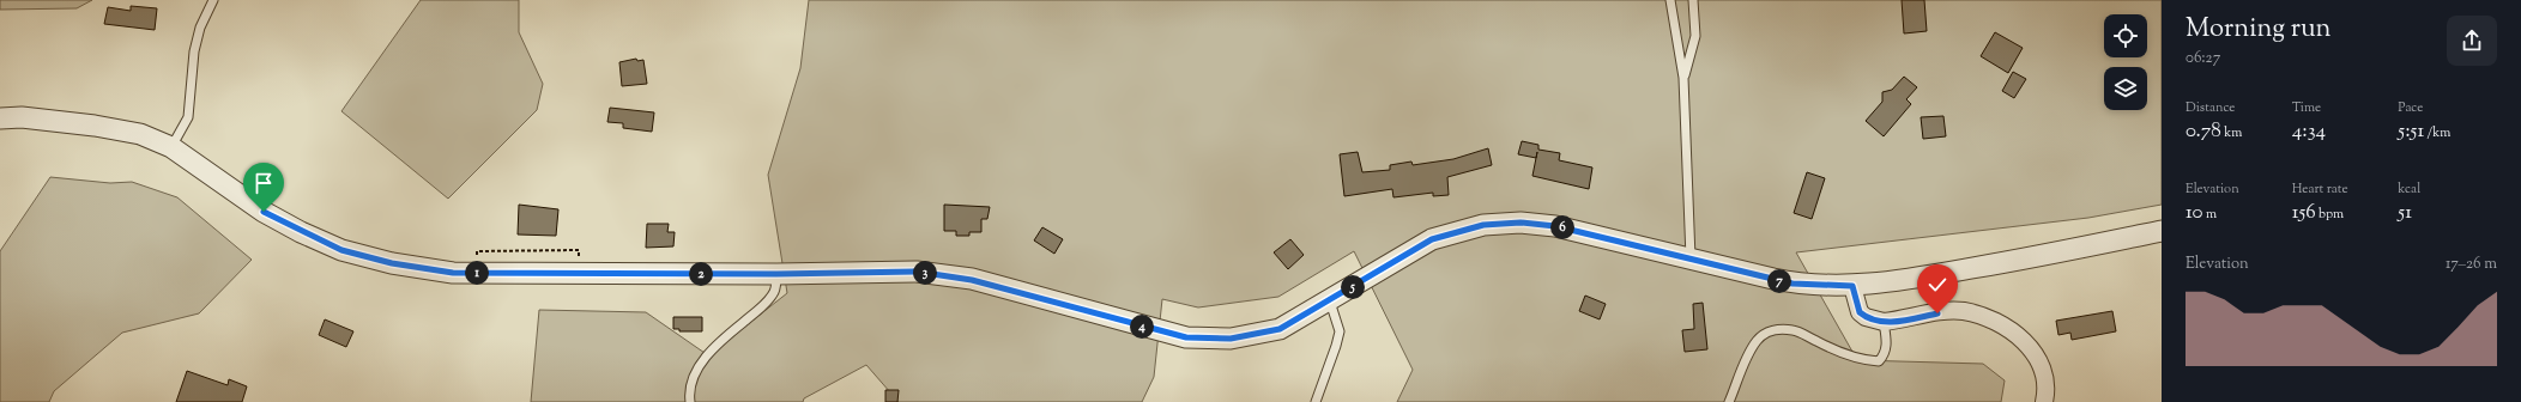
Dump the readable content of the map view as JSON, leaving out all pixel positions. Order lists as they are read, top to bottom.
{
  "page": {
    "heading": ["Morning run", "06:27"],
    "stats": [
      ["Distance", "0.78 km"],
      ["Time", "4:34"],
      ["Pace", "5:51 /km"],
      ["Elevation", "10 m"],
      ["Heart rate", "156 bpm"],
      ["kcal", "51"]
    ],
    "pins": [
      "6",
      "1",
      "3",
      "2",
      "7",
      "5",
      "4"
    ],
    "chart": ["Elevation", "17–26 m"]
  }
}
